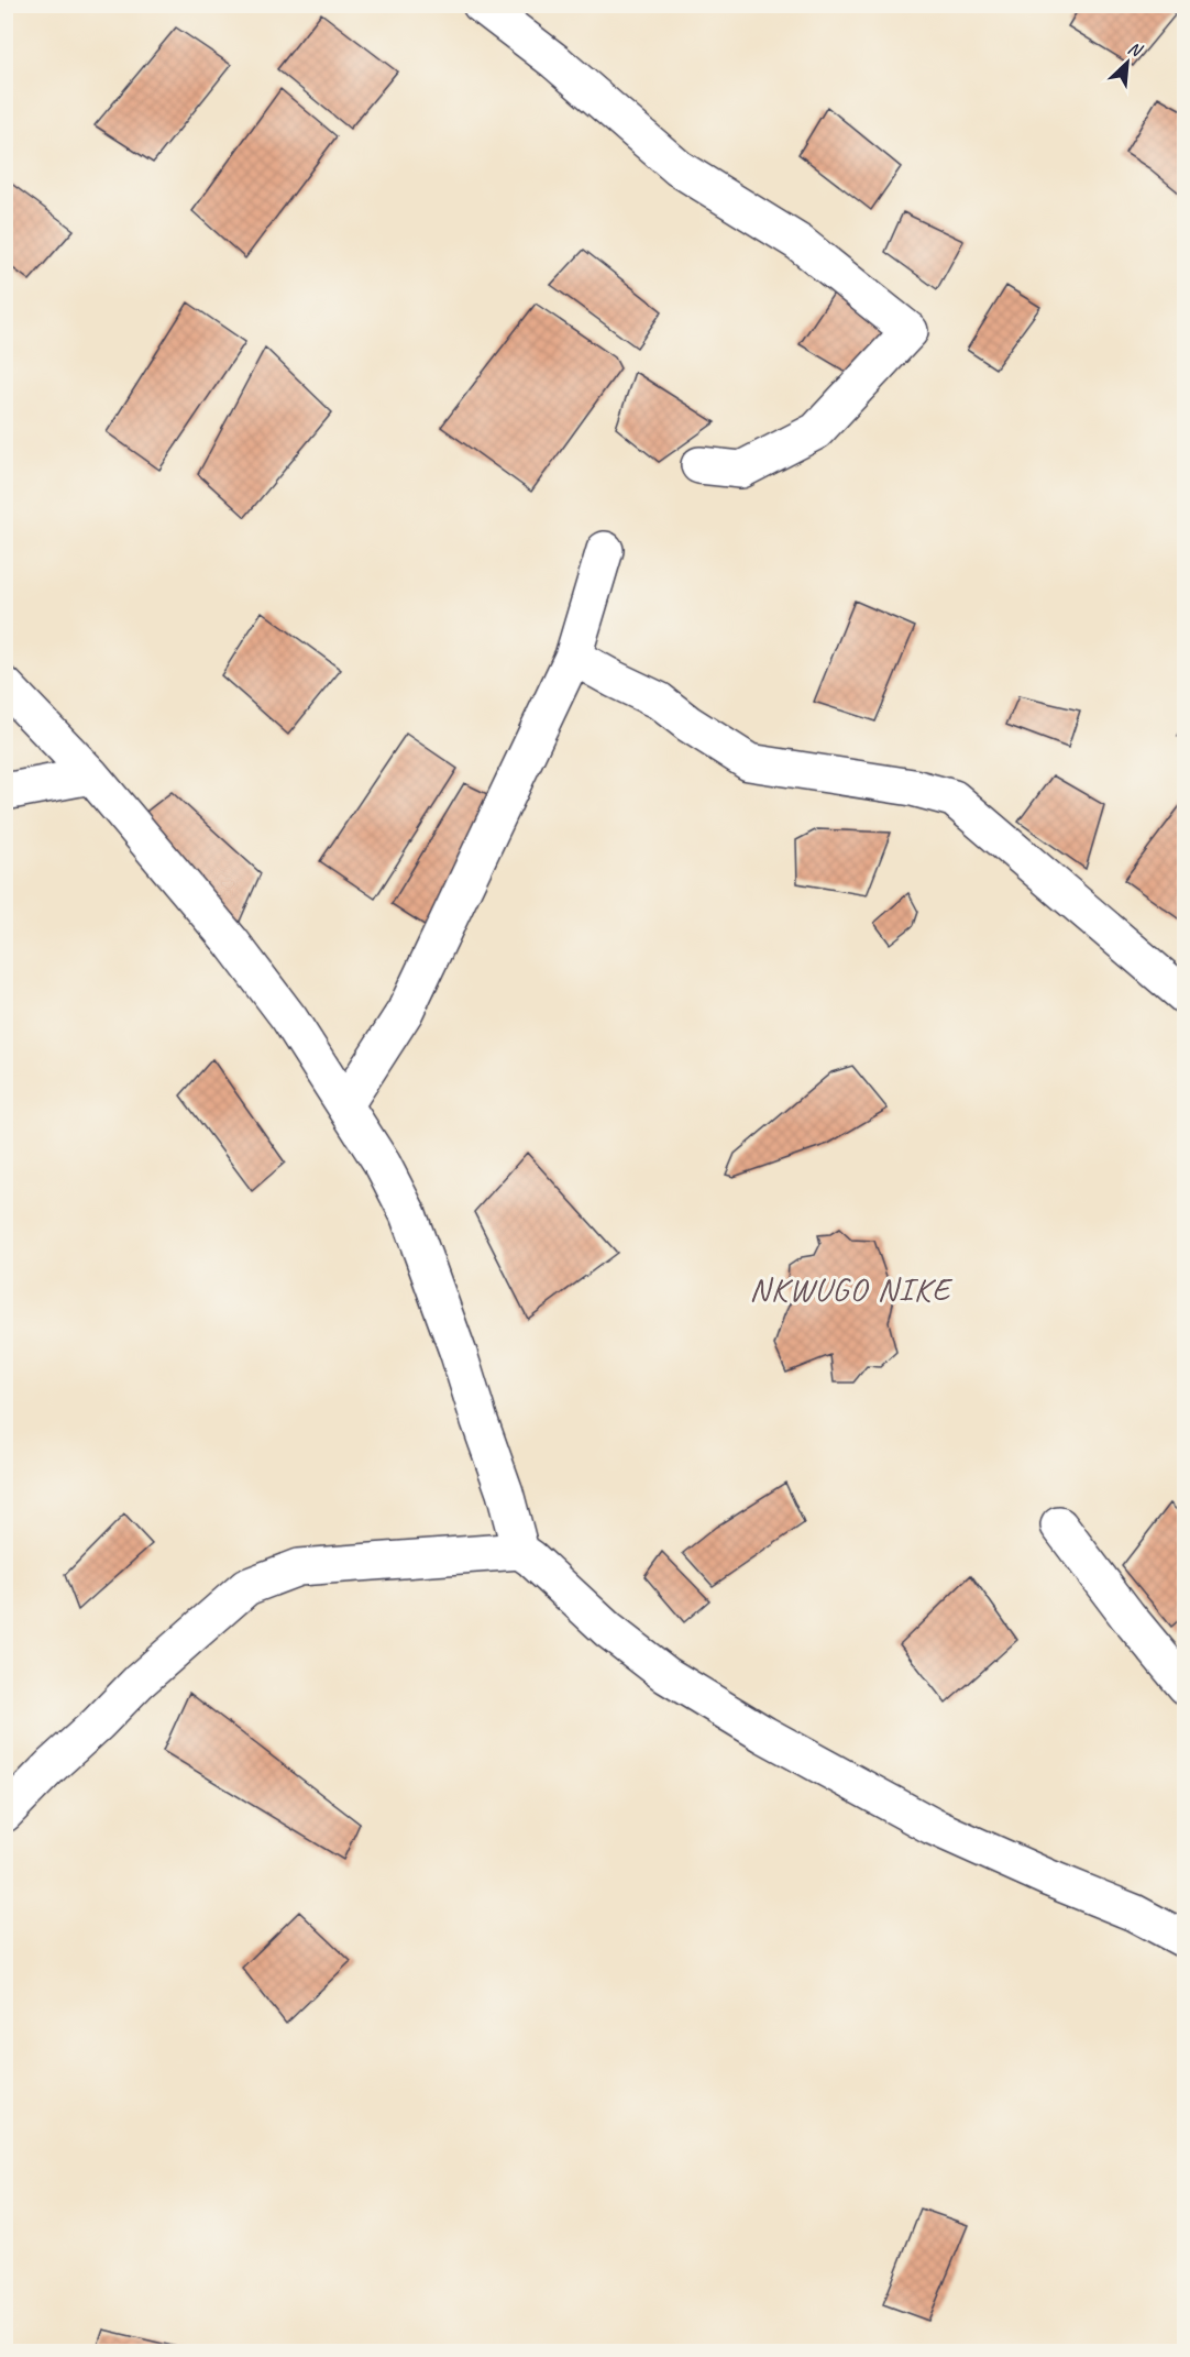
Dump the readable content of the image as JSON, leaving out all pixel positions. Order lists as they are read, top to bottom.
{
  "districts": ["NKWUGO NIKE"],
  "north": "top right"
}
